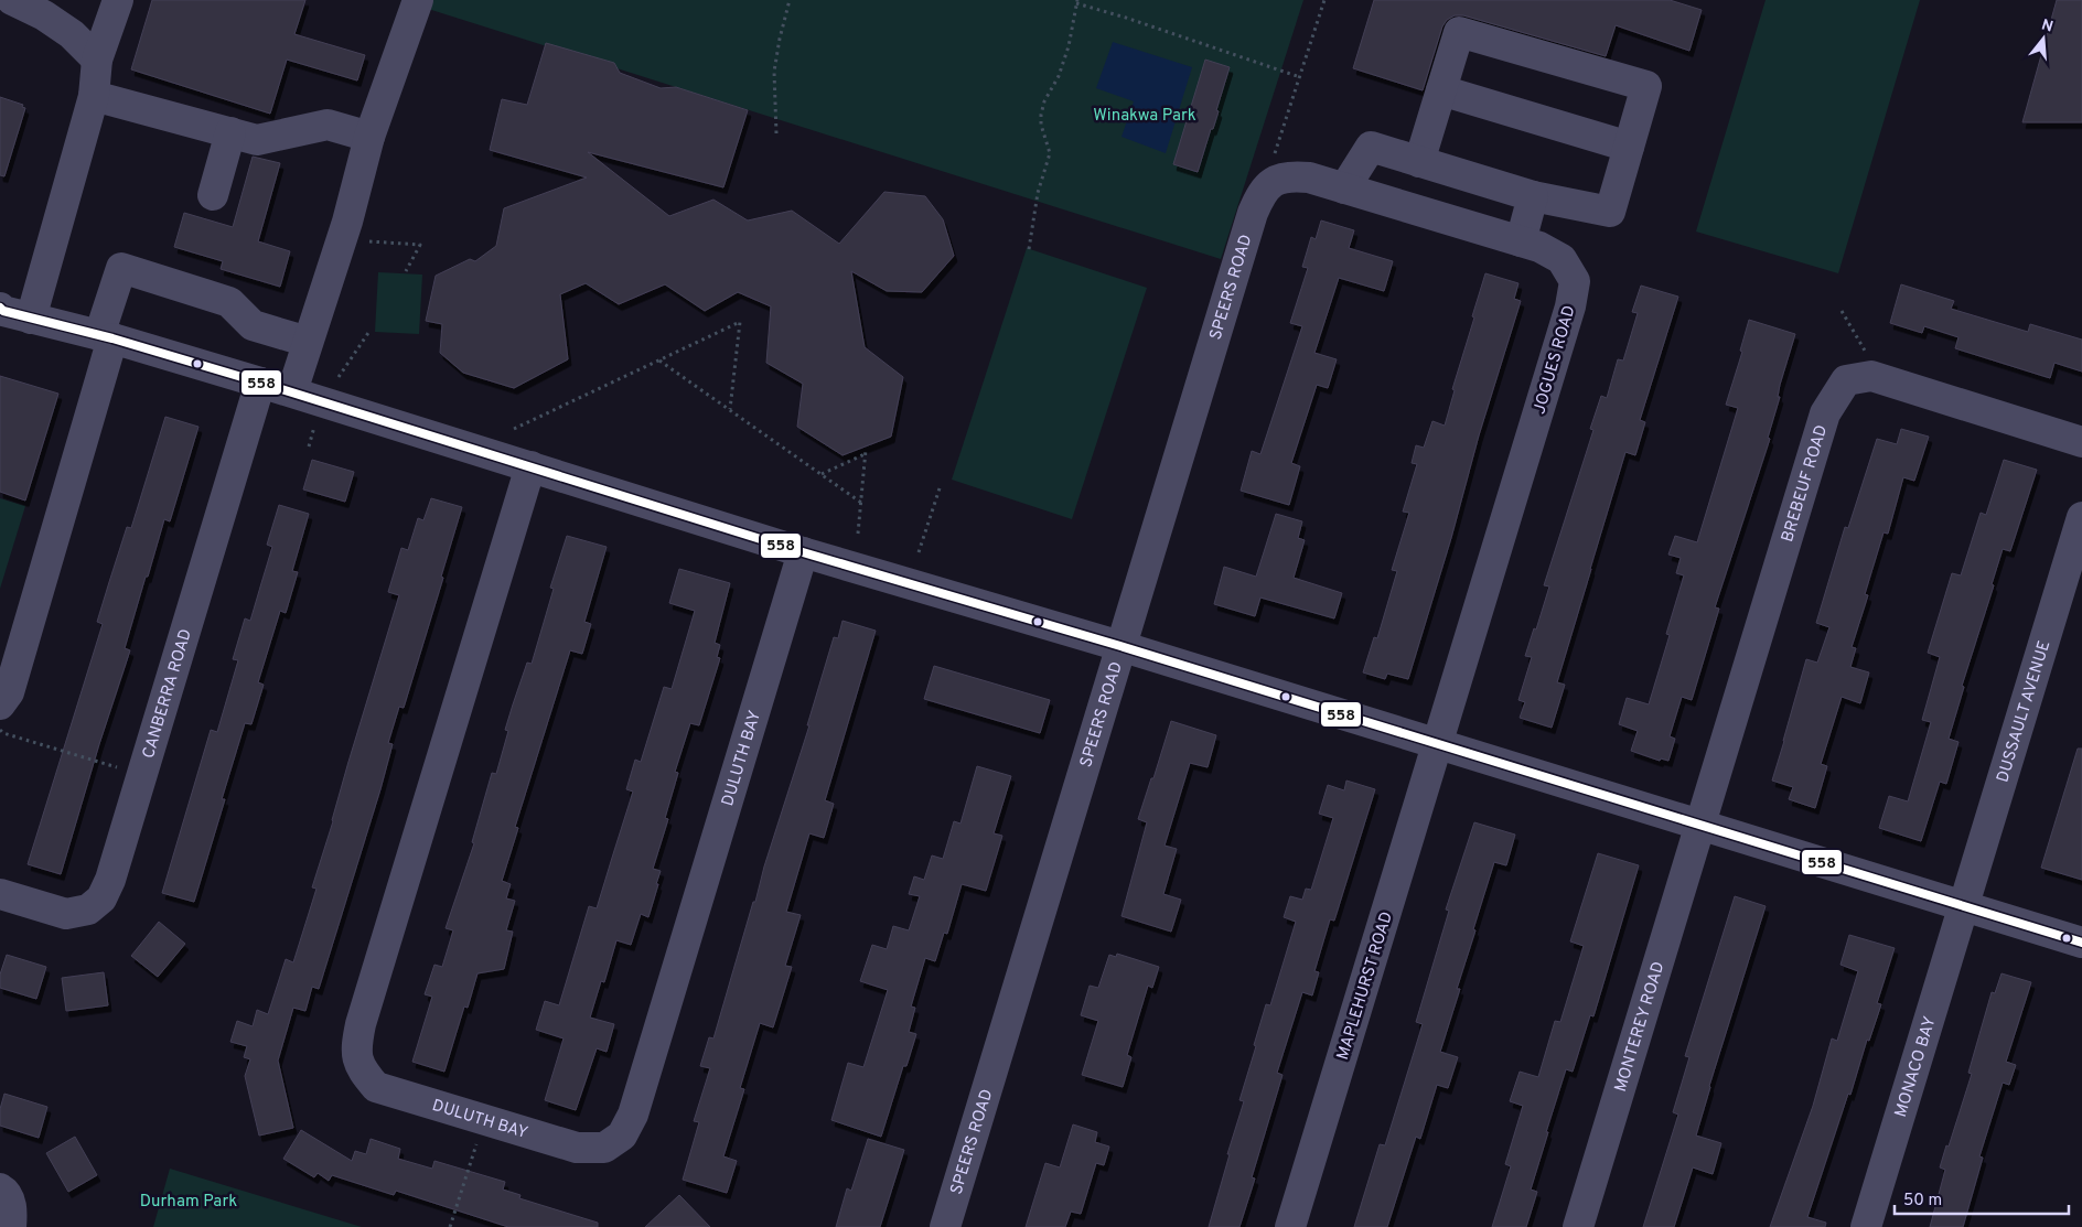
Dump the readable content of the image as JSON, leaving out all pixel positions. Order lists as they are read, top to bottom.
{
  "streets": {
    "street": [
      "SPEERS ROAD",
      "JOGUES ROAD",
      "BREBEUF ROAD",
      "CANBERRA ROAD",
      "DUSSAULT AVENUE",
      "DULUTH BAY",
      "MAPLEHURST ROAD",
      "MONTEREY ROAD",
      "MONACO BAY"
    ]
  },
  "crossings": [
    ["SPEERS ROAD", "JOGUES ROAD"],
    ["JOGUES ROAD", "MAPLEHURST ROAD"],
    ["BREBEUF ROAD", "MONTEREY ROAD"],
    ["DUSSAULT AVENUE", "MONACO BAY"]
  ],
  "parks": ["Winakwa Park", "Durham Park"],
  "lines": ["transit line 558"],
  "scale_bar": "50 m",
  "north": "top"
}
